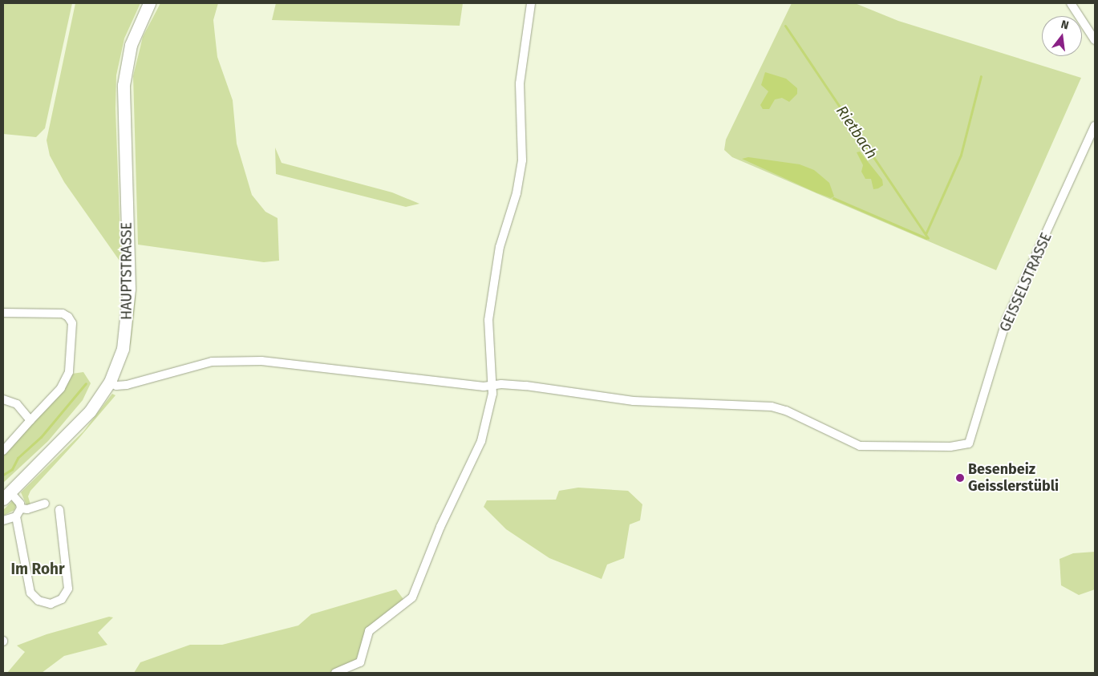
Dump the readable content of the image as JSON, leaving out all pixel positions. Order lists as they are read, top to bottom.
{
  "streets": {
    "main road": ["HAUPTSTRASSE"],
    "street": ["GEISSELSTRASSE"]
  },
  "districts": ["Im Rohr"],
  "water": ["Rietbach"],
  "places": ["Besenbeiz Geisslerstübli"],
  "north": "top"
}
